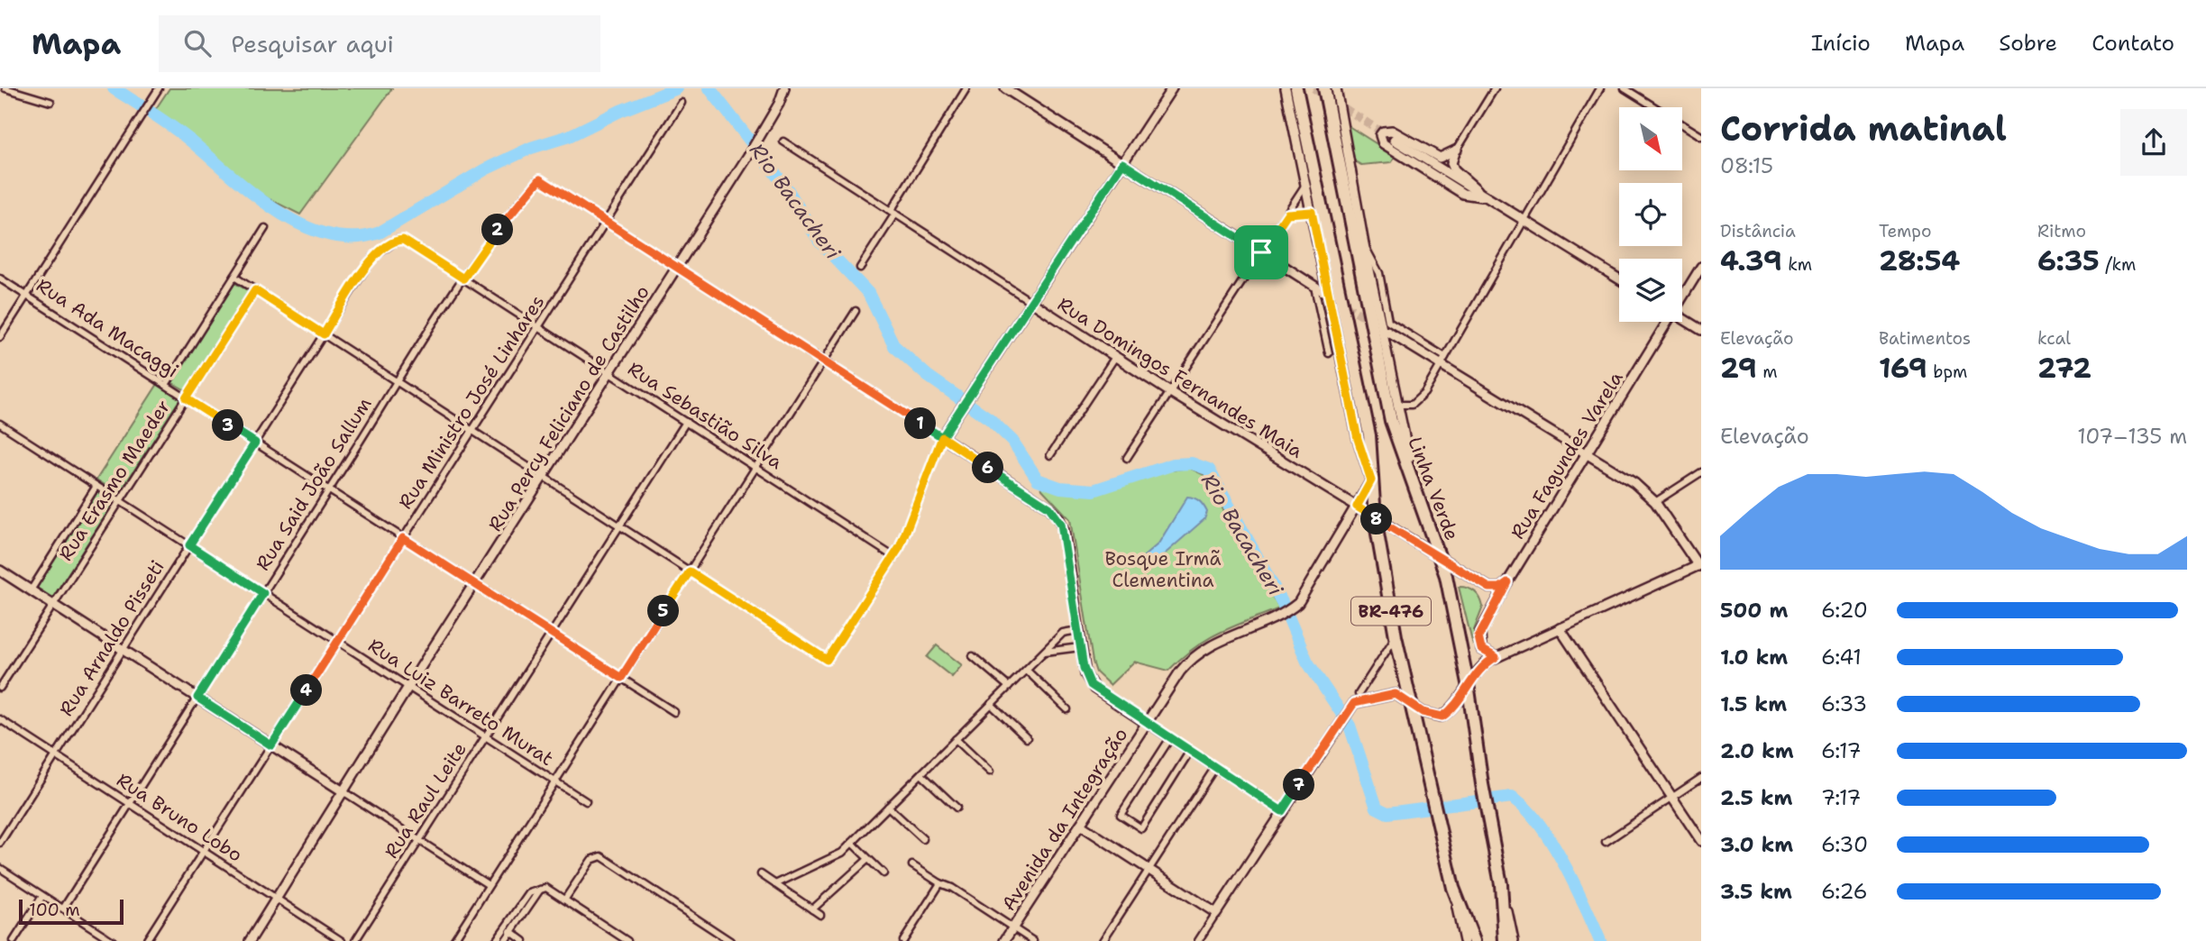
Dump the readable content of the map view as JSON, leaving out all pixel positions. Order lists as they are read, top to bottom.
{
  "streets": {
    "highway": ["Linha Verde", "BR-476"],
    "main road": [
      "Rua Domingos Fernandes Maia",
      "Rua Percy Feliciano de Castilho",
      "Rua Fagundes Varela",
      "Avenida da Integração"
    ],
    "street": [
      "Rua Ada Macaggi",
      "Rua Ministro José Linhares",
      "Rua Sebastião Silva",
      "Rua Erasmo Maeder",
      "Rua Said João Sallum",
      "Rua Arnaldo Pisseti",
      "Rua Luiz Barreto Murat",
      "Rua Raul Leite",
      "Rua Bruno Lobo"
    ]
  },
  "crossings": [
    ["Rua Ada Macaggi", "Rua Ministro José Linhares"],
    ["Rua Ada Macaggi", "Rua Percy Feliciano de Castilho"],
    ["Rua Ada Macaggi", "Rua Erasmo Maeder"],
    ["Rua Ada Macaggi", "Rua Said João Sallum"],
    ["Rua Ada Macaggi", "Rua Arnaldo Pisseti"],
    ["Rua Ada Macaggi", "Rua Raul Leite"],
    ["Rua Domingos Fernandes Maia", "Rua Fagundes Varela"],
    ["Rua Domingos Fernandes Maia", "Linha Verde"],
    ["Rua Domingos Fernandes Maia", "BR-476"],
    ["Rua Domingos Fernandes Maia", "Avenida da Integração"],
    ["Rua Ministro José Linhares", "Rua Sebastião Silva"],
    ["Rua Ministro José Linhares", "Rua Said João Sallum"],
    ["Rua Ministro José Linhares", "Rua Luiz Barreto Murat"],
    ["Rua Ministro José Linhares", "Rua Bruno Lobo"],
    ["Rua Percy Feliciano de Castilho", "Rua Sebastião Silva"],
    ["Rua Percy Feliciano de Castilho", "Rua Luiz Barreto Murat"],
    ["Rua Percy Feliciano de Castilho", "Rua Bruno Lobo"],
    ["Rua Sebastião Silva", "Rua Said João Sallum"],
    ["Rua Sebastião Silva", "Rua Arnaldo Pisseti"],
    ["Rua Sebastião Silva", "Rua Raul Leite"],
    ["Rua Erasmo Maeder", "Rua Luiz Barreto Murat"],
    ["Rua Said João Sallum", "Rua Luiz Barreto Murat"],
    ["Rua Said João Sallum", "Rua Bruno Lobo"],
    ["Rua Arnaldo Pisseti", "Rua Luiz Barreto Murat"],
    ["Rua Arnaldo Pisseti", "Rua Bruno Lobo"],
    ["Rua Luiz Barreto Murat", "Rua Raul Leite"]
  ],
  "water": ["Rio Bacacheri"],
  "parks": ["Bosque Irmã Clementina"],
  "scale_bar": "100 m",
  "north": "bottom right",
  "page": {
    "header": "Mapa",
    "search": "Pesquisar aqui",
    "nav": [
      "Início",
      "Mapa",
      "Sobre",
      "Contato"
    ],
    "heading": ["Corrida matinal", "08:15"],
    "stats": [
      ["Distância", "4.39 km"],
      ["Tempo", "28:54"],
      ["Ritmo", "6:35 /km"],
      ["Elevação", "29 m"],
      ["Batimentos", "169 bpm"],
      ["kcal", "272"]
    ],
    "pins": [
      "2",
      "1",
      "3",
      "6",
      "8",
      "5",
      "4",
      "7"
    ],
    "chart": ["Elevação", "107–135 m"],
    "list": [
      {
        "name": "500 m",
        "note": "6:20"
      },
      {
        "name": "1.0 km",
        "note": "6:41"
      },
      {
        "name": "1.5 km",
        "note": "6:33"
      },
      {
        "name": "2.0 km",
        "note": "6:17"
      },
      {
        "name": "2.5 km",
        "note": "7:17"
      },
      {
        "name": "3.0 km",
        "note": "6:30"
      },
      {
        "name": "3.5 km",
        "note": "6:26"
      }
    ],
    "scale": "100 m"
  }
}
